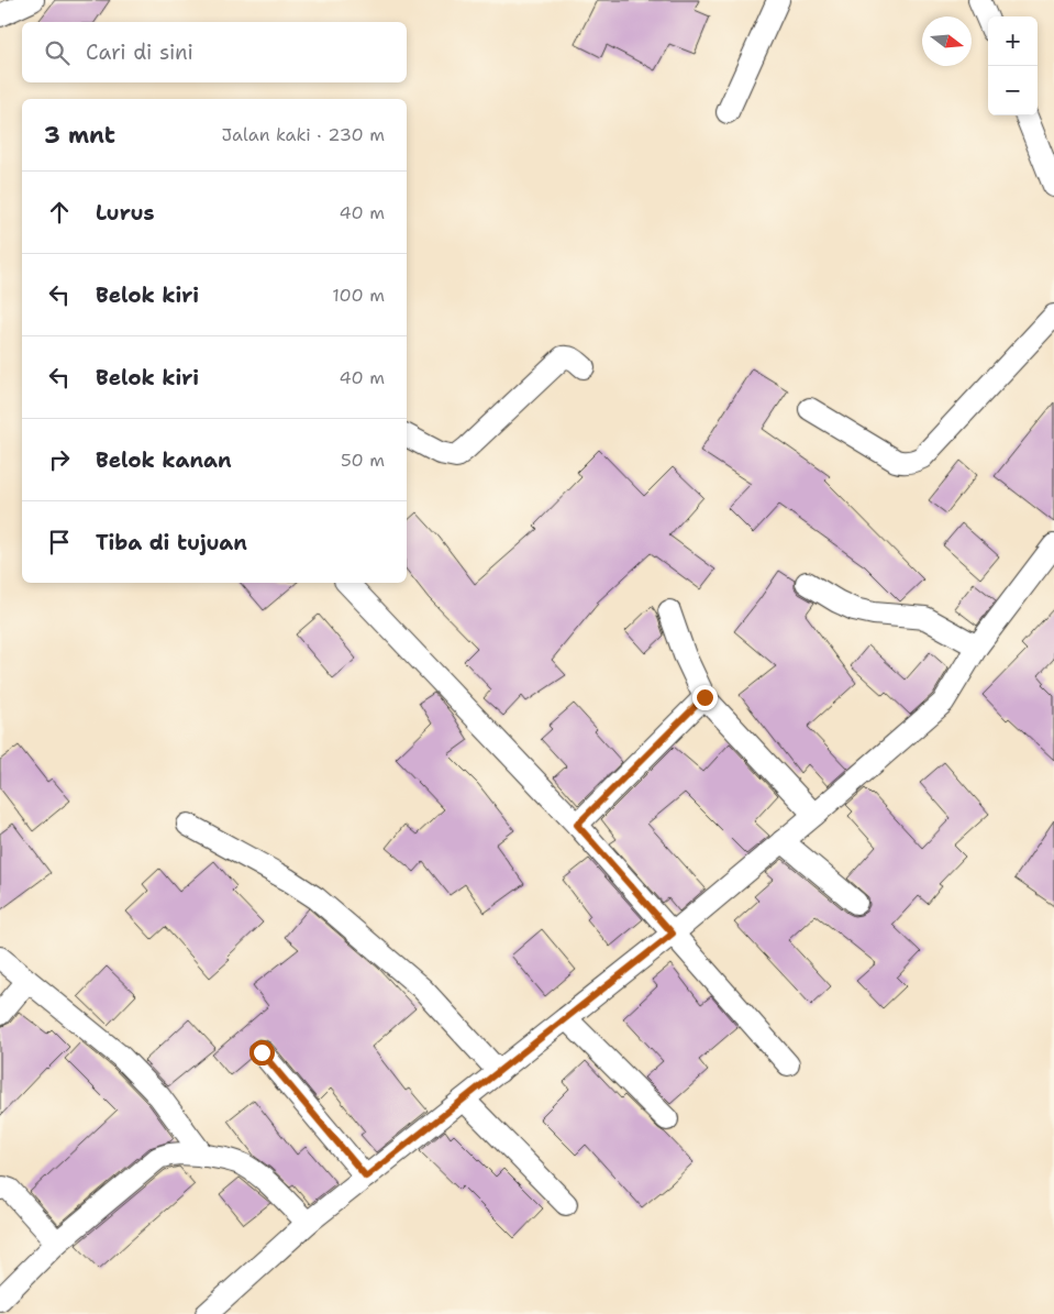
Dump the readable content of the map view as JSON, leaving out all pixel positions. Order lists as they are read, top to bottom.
{
  "north": "right",
  "page": {
    "map_buttons": ["+", "−"],
    "search": "Cari di sini",
    "heading": ["3 mnt", "Jalan kaki · 230 m"],
    "list": [
      ["Lurus", "40 m"],
      ["Belok kiri", "100 m"],
      ["Belok kiri", "40 m"],
      ["Belok kanan", "50 m"],
      "Tiba di tujuan"
    ]
  }
}
